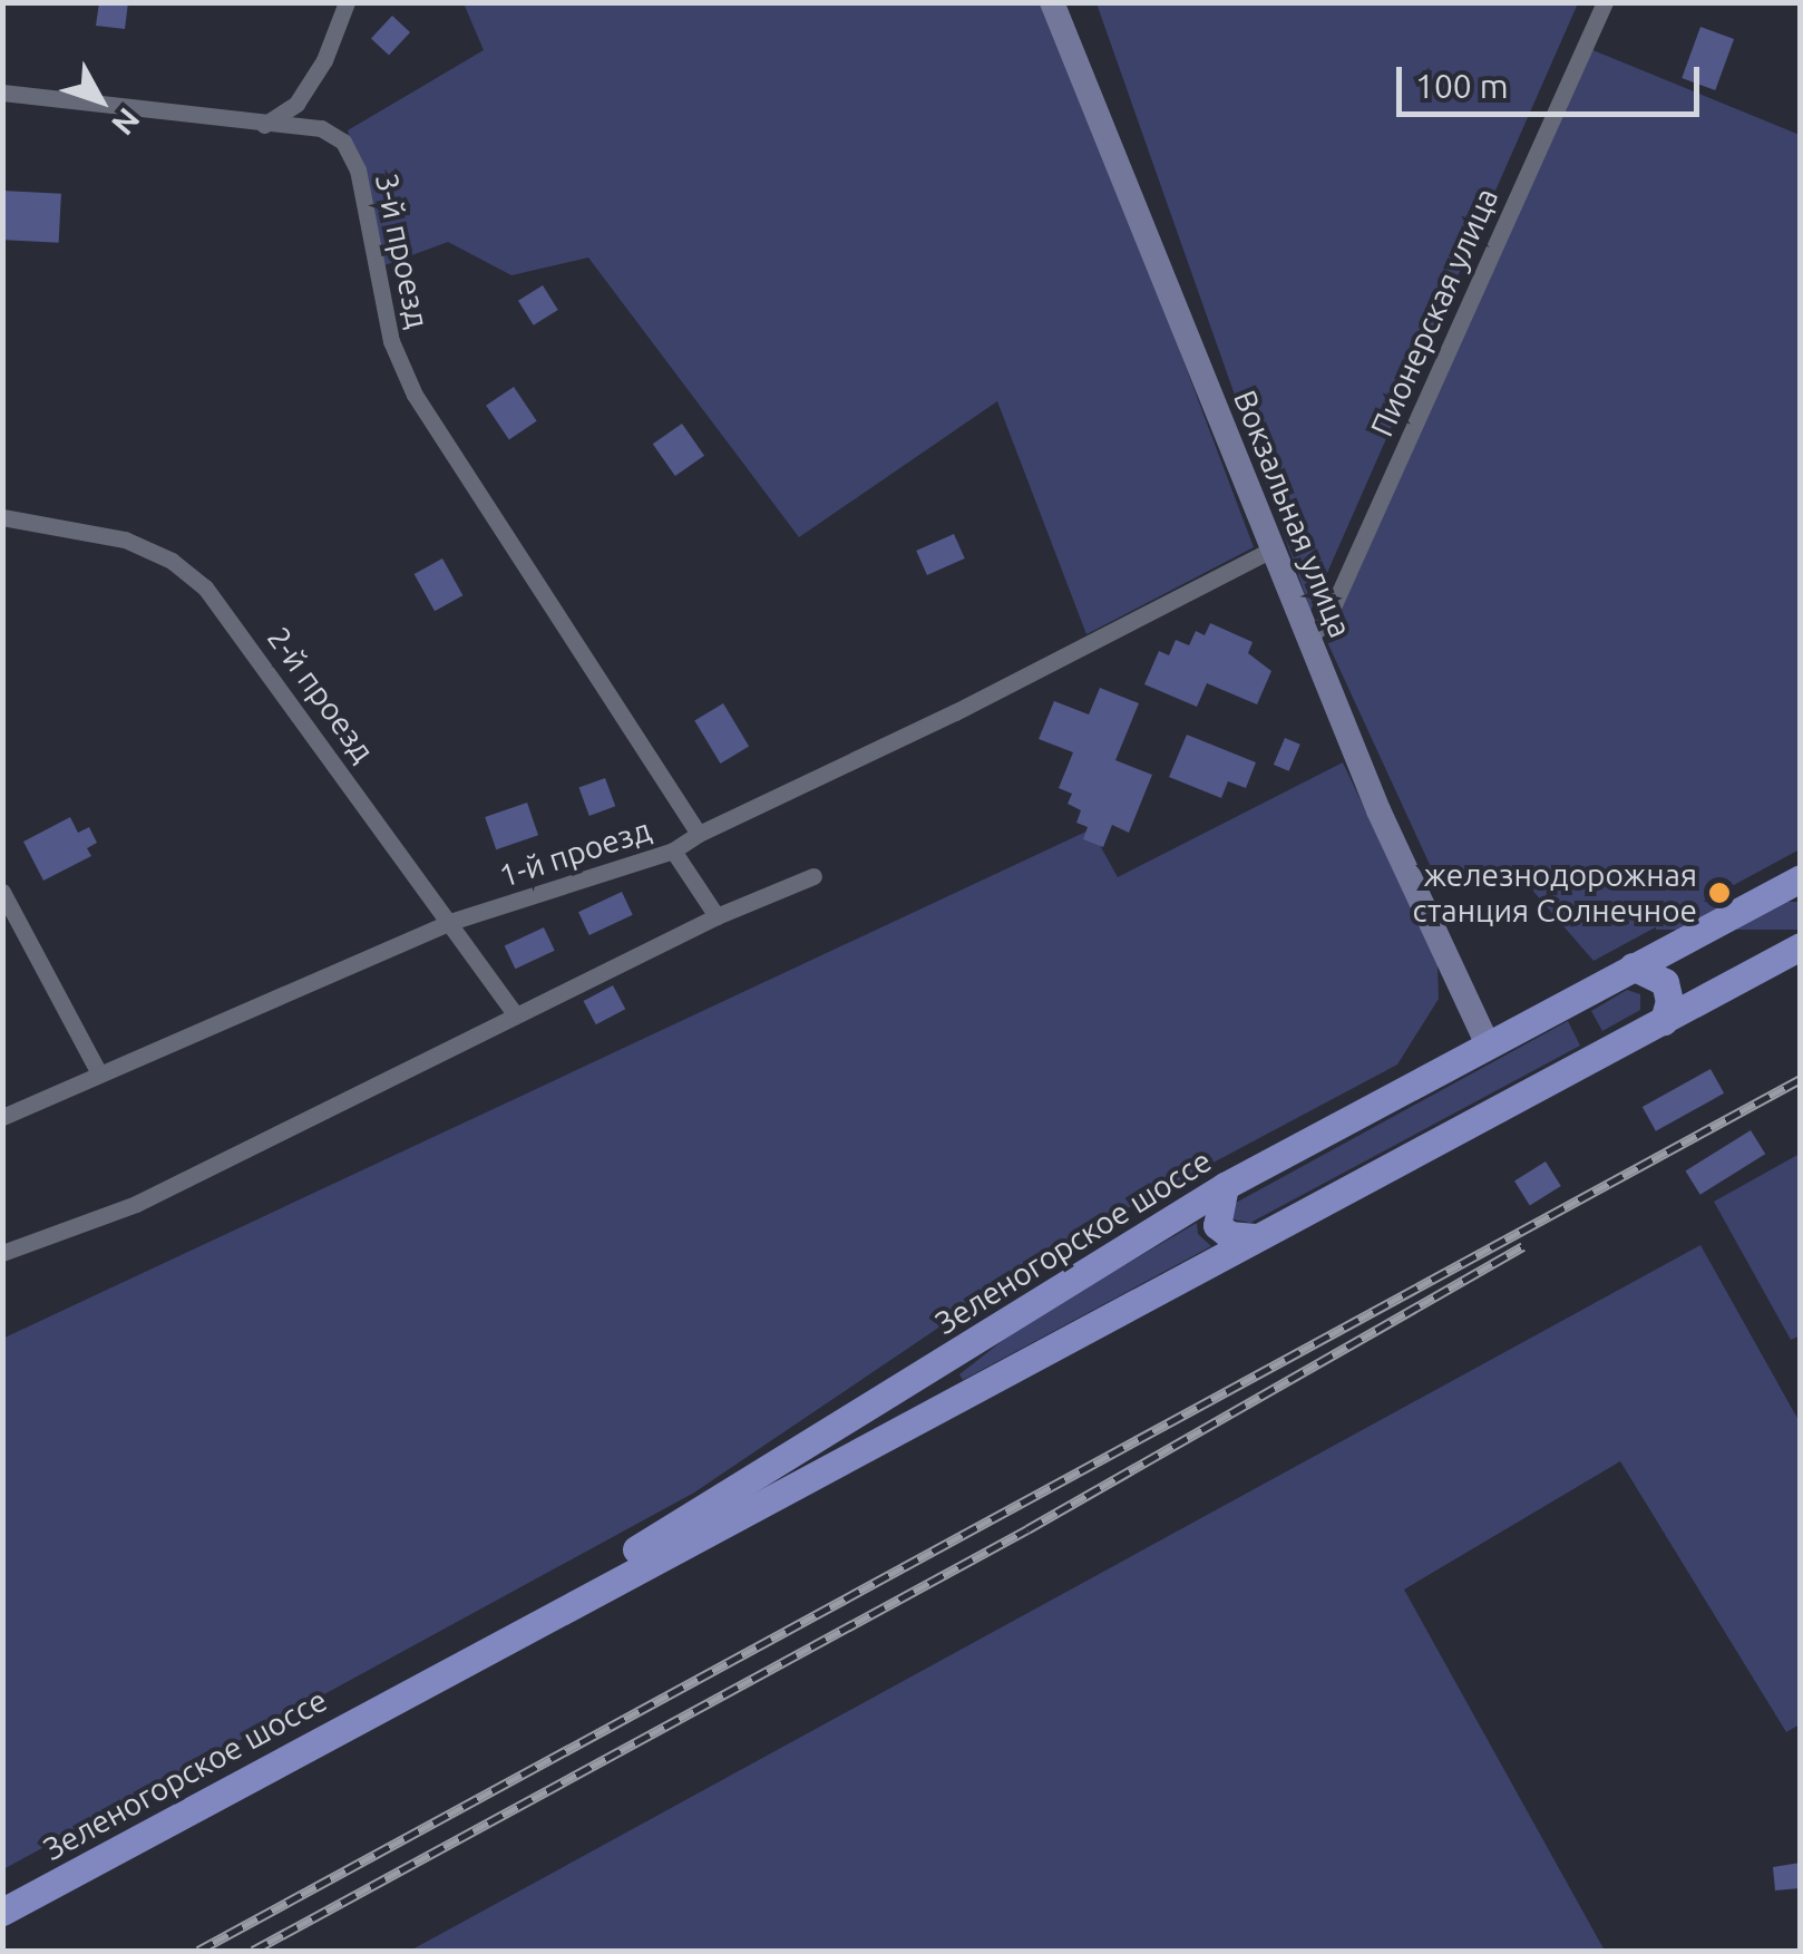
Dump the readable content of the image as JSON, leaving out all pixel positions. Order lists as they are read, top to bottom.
{
  "streets": {
    "main road": ["Зеленогорское шоссе"],
    "street": [
      "3-й проезд",
      "Пионерская улица",
      "Вокзальная улица",
      "2-й проезд",
      "1-й проезд"
    ]
  },
  "crossings": [
    ["3-й проезд", "1-й проезд"],
    ["Пионерская улица", "Вокзальная улица"],
    ["Вокзальная улица", "1-й проезд"],
    ["Вокзальная улица", "Зеленогорское шоссе"],
    ["2-й проезд", "1-й проезд"]
  ],
  "places": ["железнодорожная станция Солнечное"],
  "scale_bar": "100 m",
  "north": "bottom right"
}
